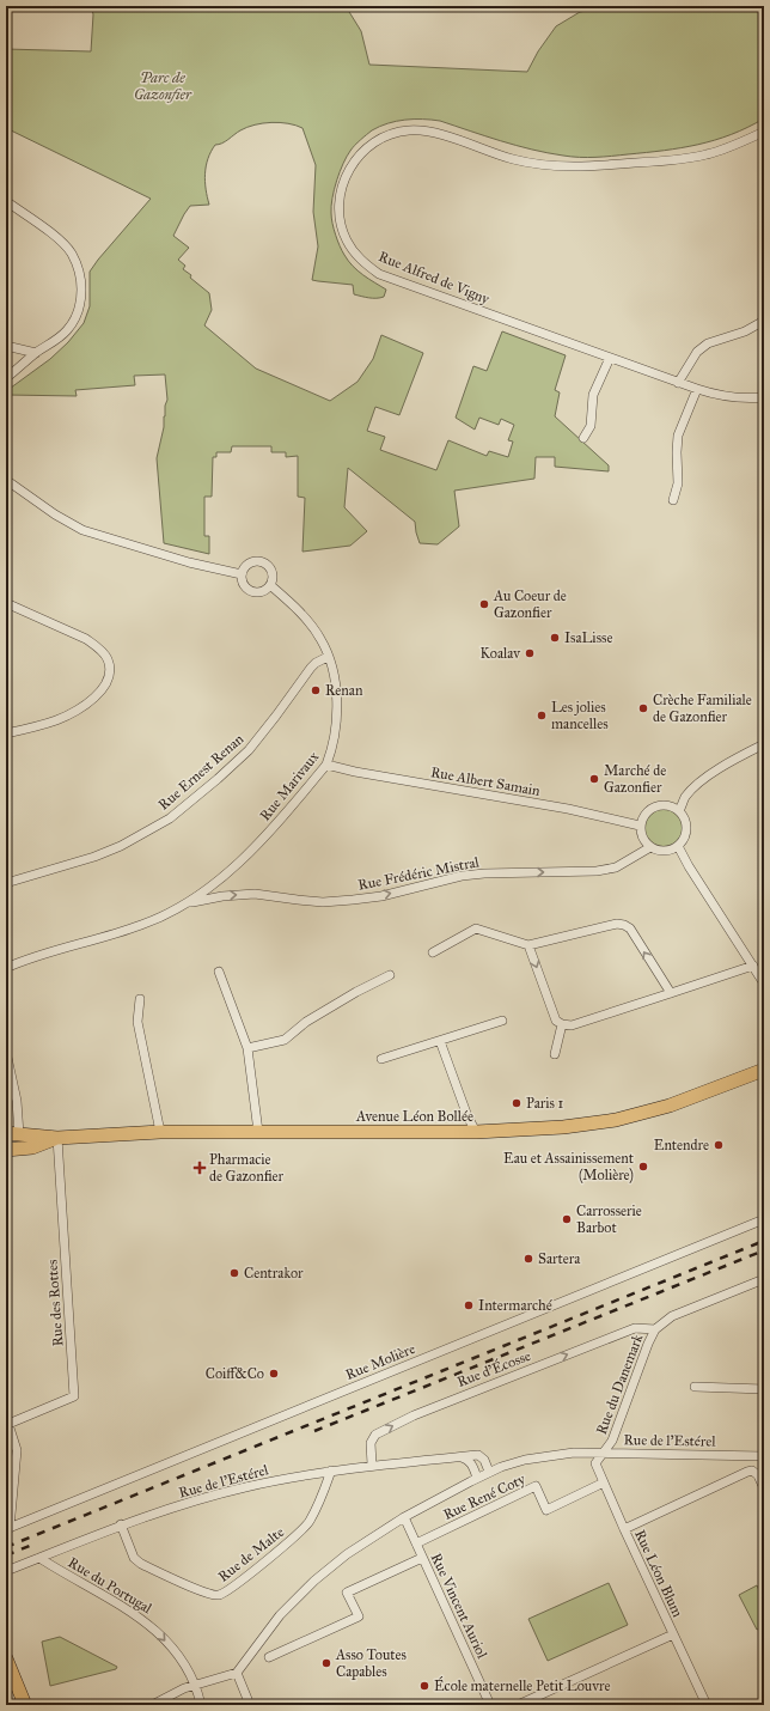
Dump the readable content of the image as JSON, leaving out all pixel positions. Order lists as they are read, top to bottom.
{
  "streets": {
    "main road": ["Avenue Léon Bollée"],
    "street": [
      "Rue Alfred de Vigny",
      "Rue Ernest Renan",
      "Rue Albert Samain",
      "Rue Marivaux",
      "Rue Frédéric Mistral",
      "Rue des Rottes",
      "Rue Molière",
      "Rue d'Écosse",
      "Rue du Danemark",
      "Rue de l'Estérel",
      "Rue René Coty",
      "Rue de Malte",
      "Rue Léon Blum",
      "Rue du Portugal",
      "Rue Vincent Auriol"
    ]
  },
  "crossings": [
    ["Rue Ernest Renan", "Rue Marivaux"],
    ["Rue Albert Samain", "Rue Marivaux"],
    ["Rue Albert Samain", "Rue Frédéric Mistral"],
    ["Rue Marivaux", "Rue Frédéric Mistral"],
    ["Avenue Léon Bollée", "Rue des Rottes"],
    ["Rue d'Écosse", "Rue du Danemark"],
    ["Rue d'Écosse", "Rue de l'Estérel"],
    ["Rue du Danemark", "Rue de l'Estérel"],
    ["Rue du Danemark", "Rue Léon Blum"],
    ["Rue de l'Estérel", "Rue de Malte"],
    ["Rue de l'Estérel", "Rue Léon Blum"],
    ["Rue de l'Estérel", "Rue du Portugal"],
    ["Rue de l'Estérel", "Rue Vincent Auriol"],
    ["Rue René Coty", "Rue Léon Blum"],
    ["Rue René Coty", "Rue Vincent Auriol"]
  ],
  "one_way": ["Rue Frédéric Mistral", "Rue d'Écosse", "Rue du Portugal"],
  "parks": ["Parc de Gazonfier"],
  "places": {
    "other": [
      "Au Coeur de Gazonfier",
      "IsaLisse",
      "Koalav",
      "Renan",
      "Crèche Familiale de Gazonfier",
      "Les jolies mancelles",
      "Marché de Gazonfier",
      "Paris 1",
      "Entendre",
      "Eau et Assainissement (Molière)",
      "Carrosserie Barbot",
      "Sartera",
      "Centrakor",
      "Intermarché",
      "Coiff&Co",
      "Asso Toutes Capables",
      "École maternelle Petit Louvre"
    ],
    "health": ["Pharmacie de Gazonfier"]
  }
}
